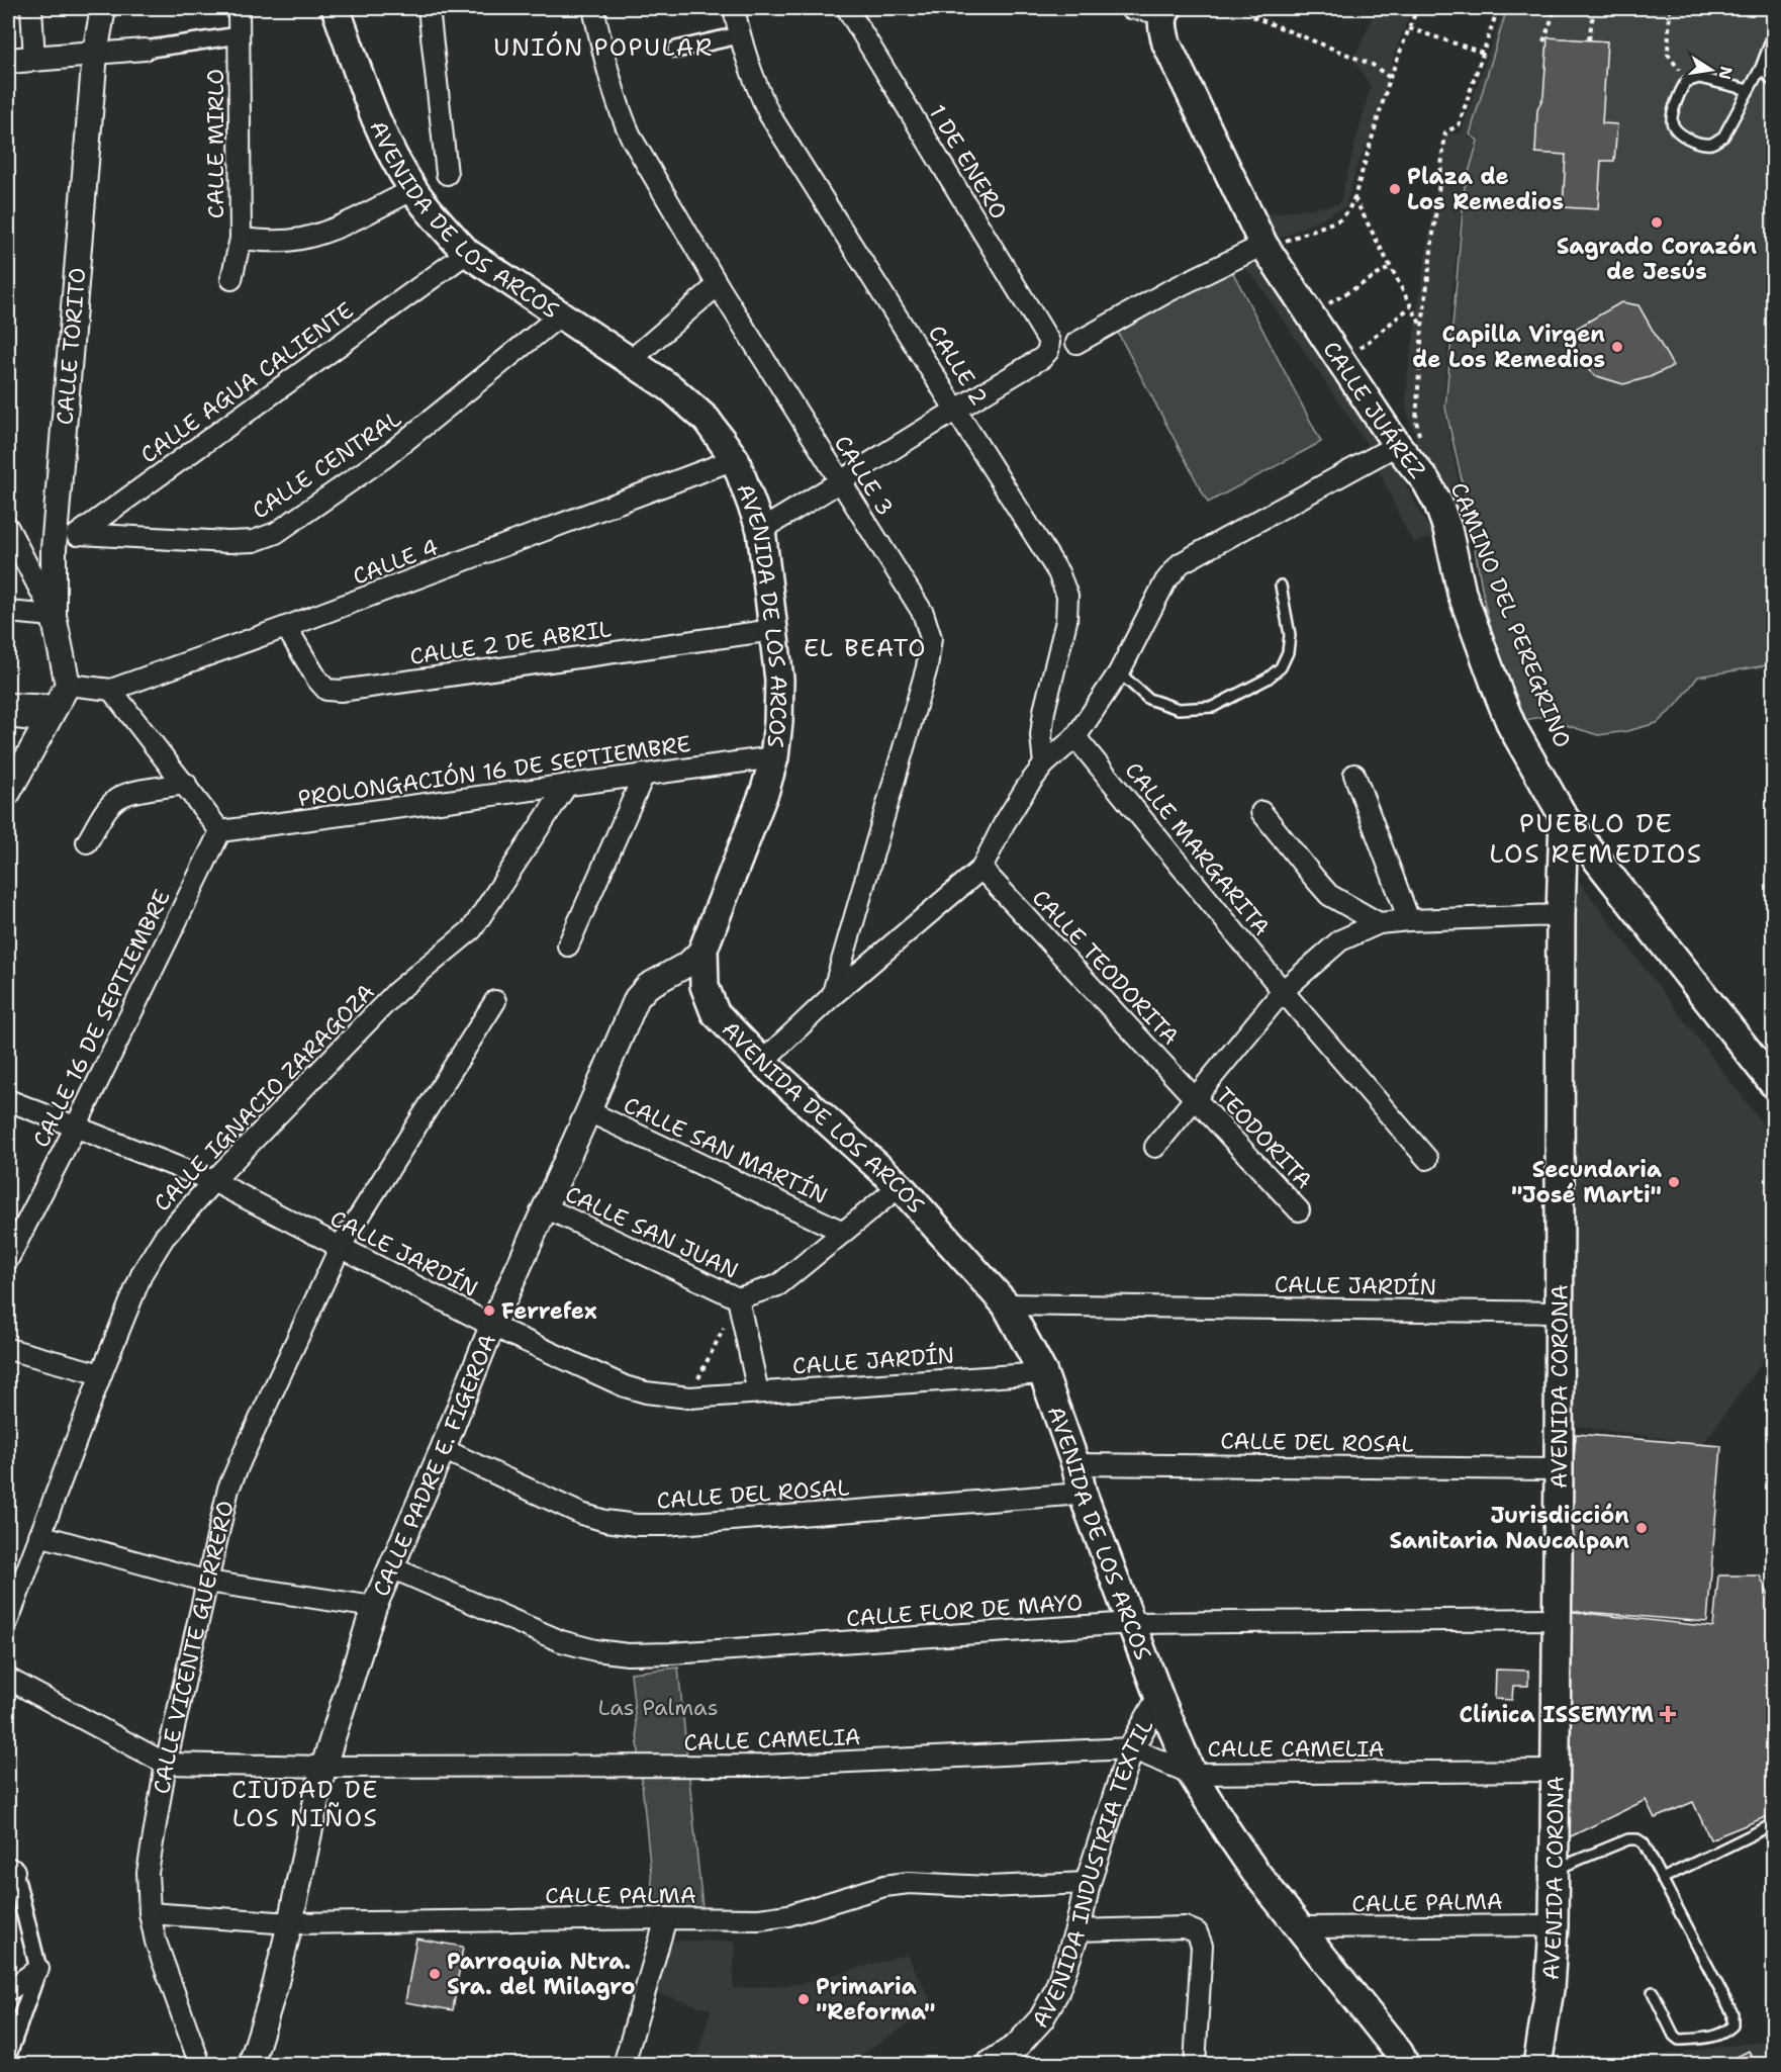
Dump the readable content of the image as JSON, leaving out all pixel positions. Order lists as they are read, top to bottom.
{
  "streets": {
    "main road": ["AVENIDA DE LOS ARCOS", "CALLE JUÁREZ", "AVENIDA CORONA"],
    "street": [
      "CALLE MIRLO",
      "1 DE ENERO",
      "CALLE TORITO",
      "CALLE 2",
      "CALLE AGUA CALIENTE",
      "CALLE CENTRAL",
      "CALLE 3",
      "CALLE 4",
      "CALLE 2 DE ABRIL",
      "PROLONGACIÓN 16 DE SEPTIEMBRE",
      "CALLE MARGARITA",
      "CALLE TEODORITA",
      "CALLE 16 DE SEPTIEMBRE",
      "CALLE IGNACIO ZARAGOZA",
      "TEODORITA",
      "CALLE SAN MARTÍN",
      "CALLE SAN JUAN",
      "CALLE JARDÍN",
      "CALLE DEL ROSAL",
      "CALLE PADRE E. FIGEROA",
      "CALLE FLOR DE MAYO",
      "CALLE VICENTE GUERRERO",
      "CALLE CAMELIA",
      "AVENIDA INDUSTRIA TEXTIL",
      "CALLE PALMA"
    ]
  },
  "crossings": [
    ["1 DE ENERO", "CALLE 2"],
    ["AVENIDA DE LOS ARCOS", "CALLE AGUA CALIENTE"],
    ["AVENIDA DE LOS ARCOS", "CALLE CENTRAL"],
    ["AVENIDA DE LOS ARCOS", "CALLE 4"],
    ["AVENIDA DE LOS ARCOS", "CALLE 2 DE ABRIL"],
    ["AVENIDA DE LOS ARCOS", "PROLONGACIÓN 16 DE SEPTIEMBRE"],
    ["AVENIDA DE LOS ARCOS", "CALLE JARDÍN"],
    ["AVENIDA DE LOS ARCOS", "CALLE DEL ROSAL"],
    ["AVENIDA DE LOS ARCOS", "CALLE PADRE E. FIGEROA"],
    ["AVENIDA DE LOS ARCOS", "CALLE FLOR DE MAYO"],
    ["AVENIDA DE LOS ARCOS", "CALLE CAMELIA"],
    ["AVENIDA DE LOS ARCOS", "AVENIDA INDUSTRIA TEXTIL"],
    ["AVENIDA DE LOS ARCOS", "CALLE PALMA"],
    ["CALLE TORITO", "CALLE AGUA CALIENTE"],
    ["CALLE TORITO", "CALLE 4"],
    ["CALLE AGUA CALIENTE", "CALLE CENTRAL"],
    ["CALLE JUÁREZ", "AVENIDA CORONA"],
    ["CALLE 4", "CALLE 2 DE ABRIL"],
    ["PROLONGACIÓN 16 DE SEPTIEMBRE", "CALLE 16 DE SEPTIEMBRE"],
    ["PROLONGACIÓN 16 DE SEPTIEMBRE", "CALLE IGNACIO ZARAGOZA"],
    ["CALLE TEODORITA", "TEODORITA"],
    ["CALLE 16 DE SEPTIEMBRE", "CALLE JARDÍN"],
    ["CALLE IGNACIO ZARAGOZA", "CALLE JARDÍN"],
    ["CALLE SAN MARTÍN", "CALLE PADRE E. FIGEROA"],
    ["CALLE SAN JUAN", "CALLE PADRE E. FIGEROA"],
    ["CALLE JARDÍN", "AVENIDA CORONA"],
    ["CALLE JARDÍN", "CALLE PADRE E. FIGEROA"],
    ["CALLE JARDÍN", "CALLE VICENTE GUERRERO"],
    ["AVENIDA CORONA", "CALLE DEL ROSAL"],
    ["AVENIDA CORONA", "CALLE FLOR DE MAYO"],
    ["AVENIDA CORONA", "CALLE CAMELIA"],
    ["AVENIDA CORONA", "CALLE PALMA"],
    ["CALLE DEL ROSAL", "CALLE PADRE E. FIGEROA"],
    ["CALLE PADRE E. FIGEROA", "CALLE FLOR DE MAYO"],
    ["CALLE PADRE E. FIGEROA", "CALLE CAMELIA"],
    ["CALLE PADRE E. FIGEROA", "CALLE PALMA"],
    ["CALLE VICENTE GUERRERO", "CALLE CAMELIA"],
    ["CALLE VICENTE GUERRERO", "CALLE PALMA"],
    ["CALLE CAMELIA", "AVENIDA INDUSTRIA TEXTIL"],
    ["AVENIDA INDUSTRIA TEXTIL", "CALLE PALMA"]
  ],
  "districts": [
    "UNIÓN POPULAR",
    "EL BEATO",
    "PUEBLO DE LOS REMEDIOS",
    "CIUDAD DE LOS NIÑOS"
  ],
  "parks": ["Las Palmas"],
  "places": {
    "other": [
      "Plaza de Los Remedios",
      "Sagrado Corazón de Jesús",
      "Capilla Virgen de Los Remedios",
      "Secundaria \"José Marti\"",
      "Ferrefex",
      "Jurisdicción Sanitaria Naucalpan",
      "Parroquia Ntra. Sra. del Milagro",
      "Primaria \"Reforma\""
    ],
    "health": ["Clínica ISSEMYM"]
  },
  "north": "right"
}
